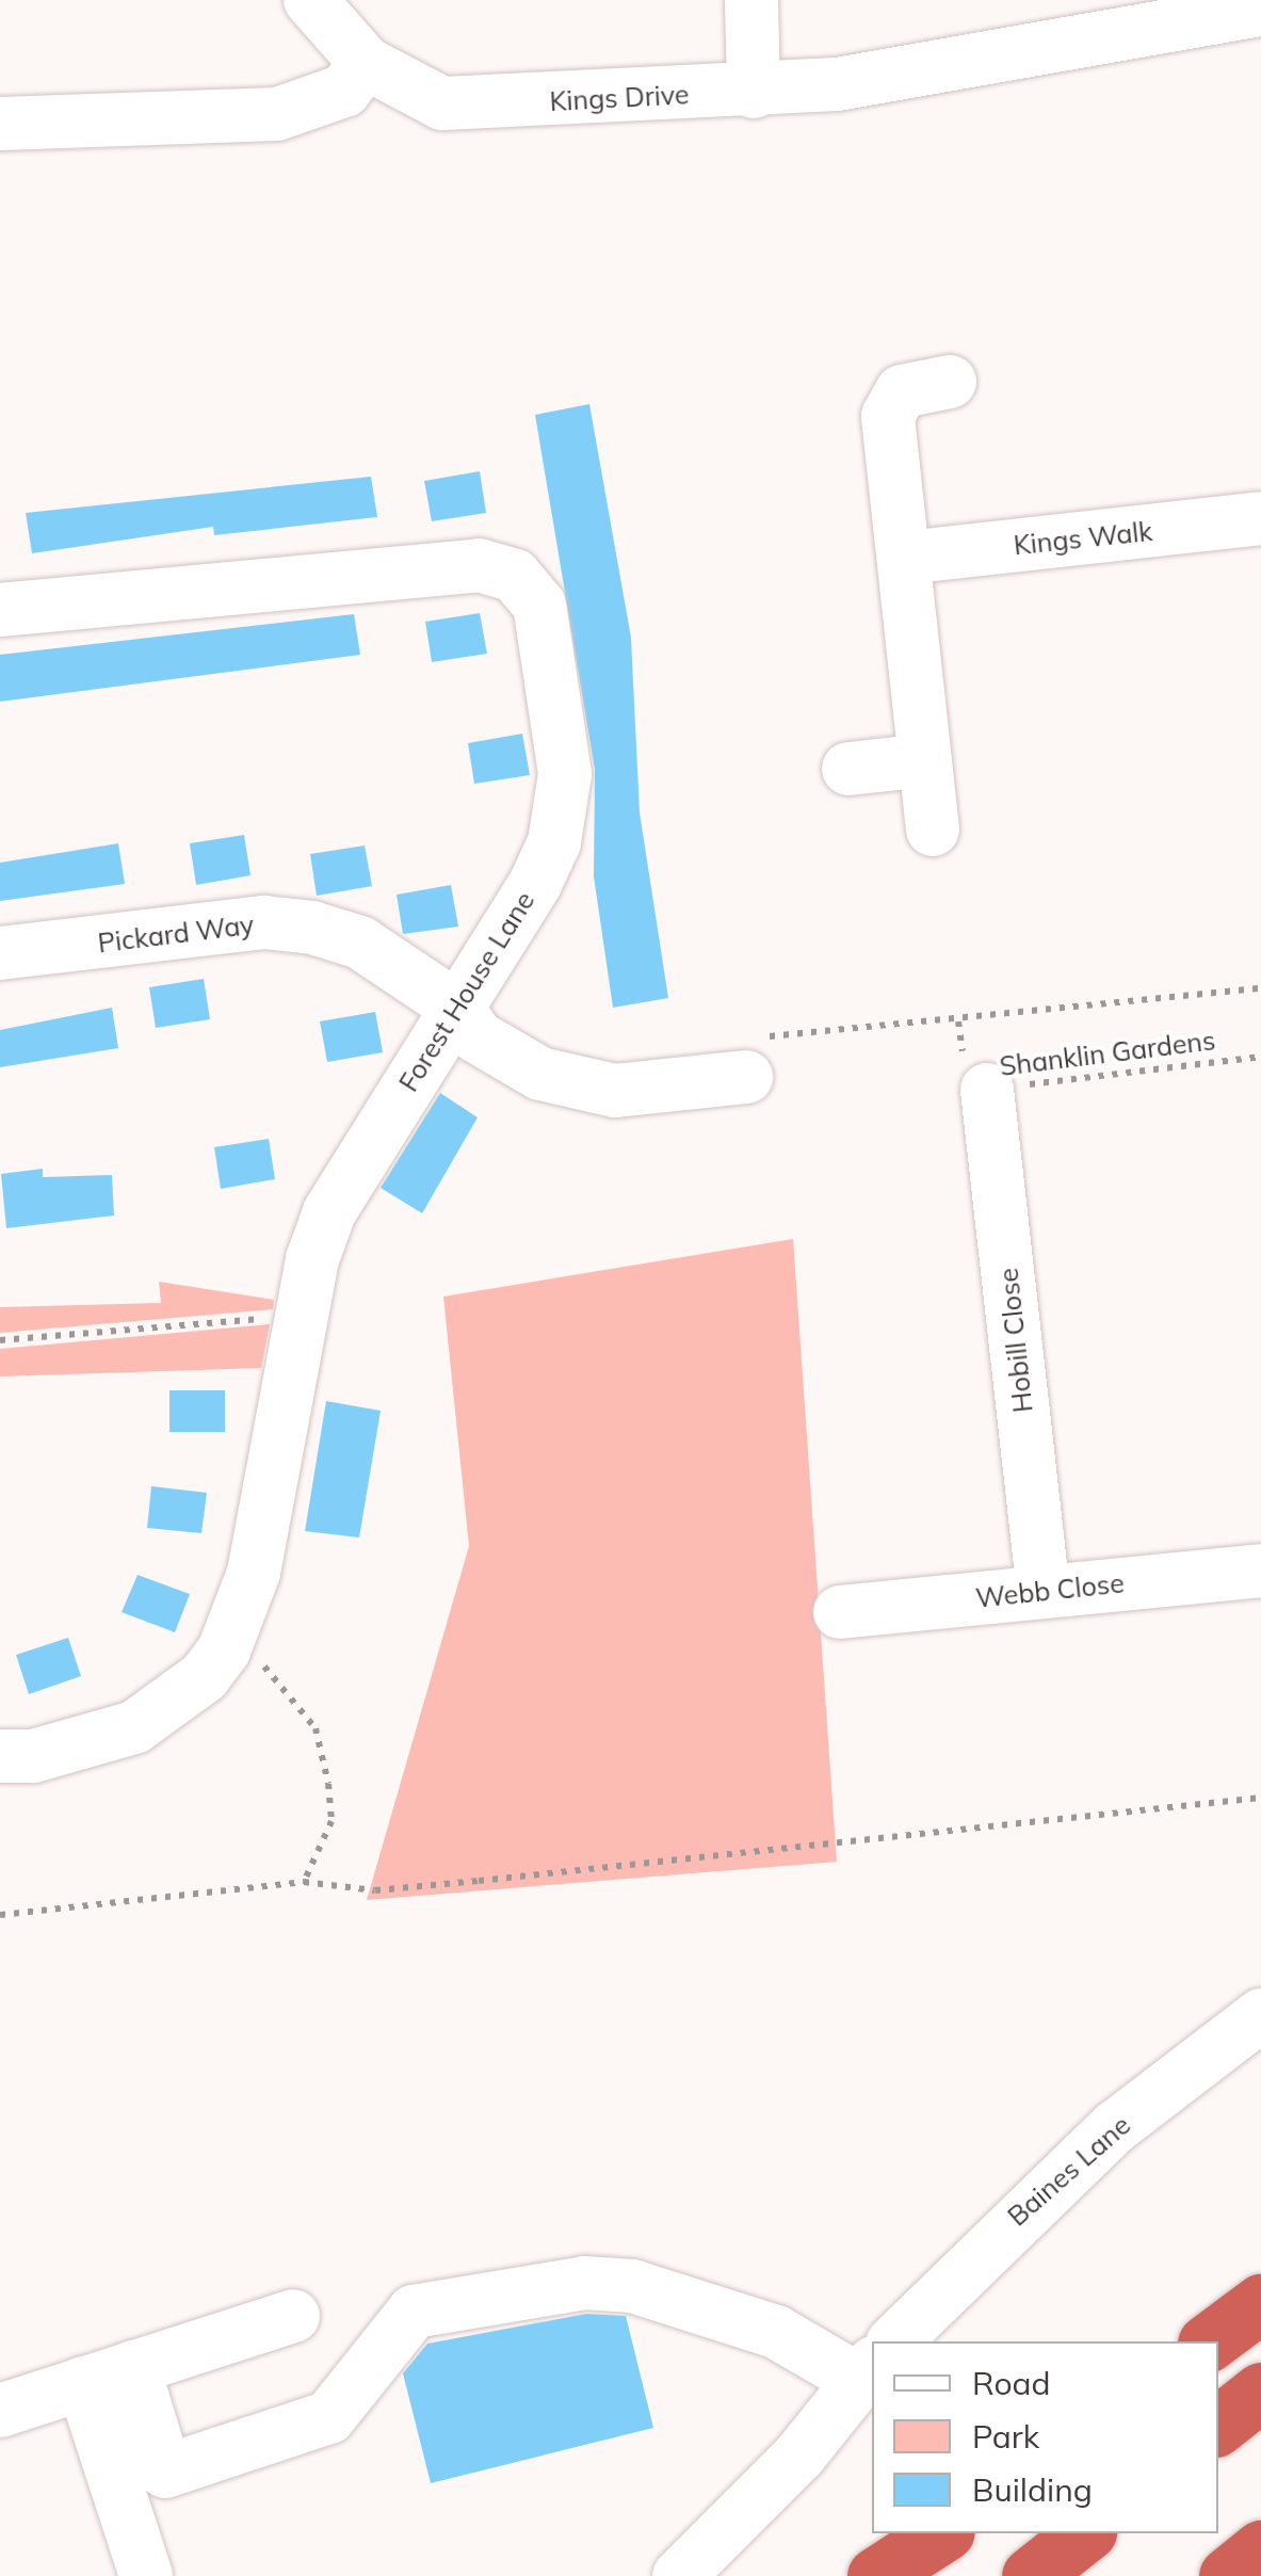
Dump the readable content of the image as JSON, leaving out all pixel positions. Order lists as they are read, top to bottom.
{
  "streets": {
    "street": [
      "Kings Drive",
      "Kings Walk",
      "Pickard Way",
      "Forest House Lane",
      "Hobill Close",
      "Webb Close",
      "Baines Lane"
    ],
    "path": ["Shanklin Gardens"]
  },
  "crossings": [
    ["Pickard Way", "Forest House Lane"],
    ["Pickard Way", "Shanklin Gardens"],
    ["Shanklin Gardens", "Hobill Close"],
    ["Hobill Close", "Webb Close"]
  ],
  "legend": ["Road", "Park", "Building"]
}
